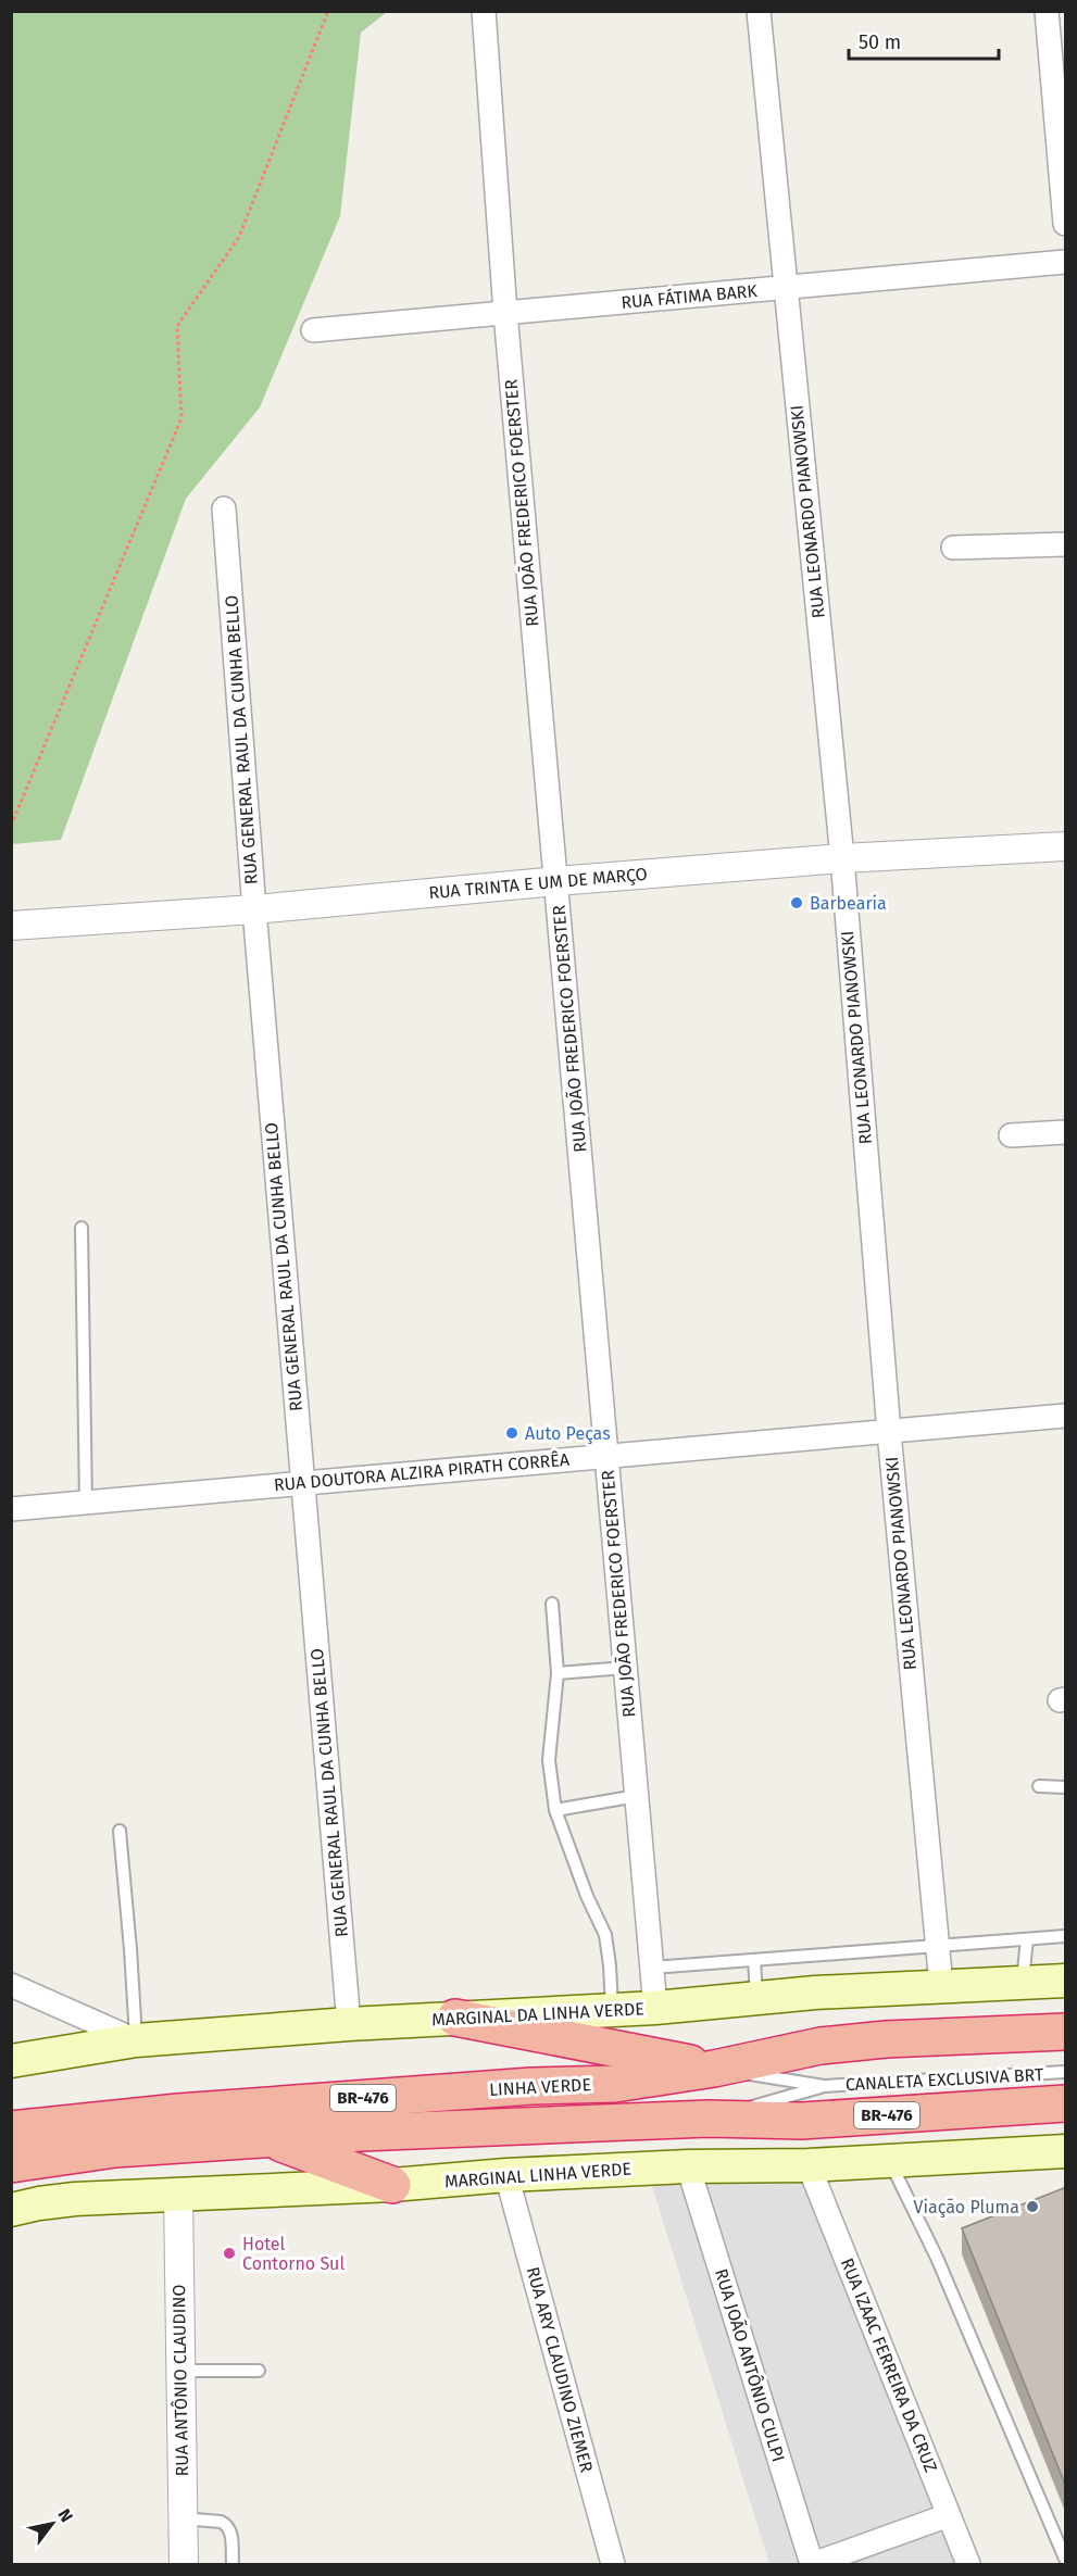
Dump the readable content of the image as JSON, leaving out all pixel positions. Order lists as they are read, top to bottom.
{
  "streets": {
    "highway": ["LINHA VERDE", "BR-476"],
    "main road": ["MARGINAL DA LINHA VERDE", "MARGINAL LINHA VERDE"],
    "street": [
      "RUA FÁTIMA BARK",
      "RUA JOÃO FREDERICO FOERSTER",
      "RUA LEONARDO PIANOWSKI",
      "RUA GENERAL RAUL DA CUNHA BELLO",
      "RUA TRINTA E UM DE MARÇO",
      "RUA DOUTORA ALZIRA PIRATH CORRÊA",
      "RUA JOÃO ANTÔNIO CULPI",
      "RUA IZAAC FERREIRA DA CRUZ",
      "RUA ARY CLAUDINO ZIEMER",
      "RUA ANTÔNIO CLAUDINO"
    ],
    "lane": ["CANALETA EXCLUSIVA BRT"]
  },
  "crossings": [
    ["RUA FÁTIMA BARK", "RUA JOÃO FREDERICO FOERSTER"],
    ["RUA FÁTIMA BARK", "RUA LEONARDO PIANOWSKI"],
    ["RUA JOÃO FREDERICO FOERSTER", "RUA TRINTA E UM DE MARÇO"],
    ["RUA JOÃO FREDERICO FOERSTER", "RUA DOUTORA ALZIRA PIRATH CORRÊA"],
    ["RUA JOÃO FREDERICO FOERSTER", "MARGINAL DA LINHA VERDE"],
    ["RUA LEONARDO PIANOWSKI", "RUA TRINTA E UM DE MARÇO"],
    ["RUA LEONARDO PIANOWSKI", "RUA DOUTORA ALZIRA PIRATH CORRÊA"],
    ["RUA LEONARDO PIANOWSKI", "MARGINAL DA LINHA VERDE"],
    ["RUA GENERAL RAUL DA CUNHA BELLO", "RUA TRINTA E UM DE MARÇO"],
    ["RUA GENERAL RAUL DA CUNHA BELLO", "RUA DOUTORA ALZIRA PIRATH CORRÊA"],
    ["RUA GENERAL RAUL DA CUNHA BELLO", "MARGINAL DA LINHA VERDE"],
    ["CANALETA EXCLUSIVA BRT", "LINHA VERDE"],
    ["CANALETA EXCLUSIVA BRT", "BR-476"],
    ["MARGINAL LINHA VERDE", "RUA JOÃO ANTÔNIO CULPI"],
    ["MARGINAL LINHA VERDE", "RUA IZAAC FERREIRA DA CRUZ"],
    ["MARGINAL LINHA VERDE", "RUA ARY CLAUDINO ZIEMER"],
    ["MARGINAL LINHA VERDE", "RUA ANTÔNIO CLAUDINO"]
  ],
  "places": [
    "Barbearia",
    "Auto Peças",
    "Viação Pluma",
    "Hotel Contorno Sul"
  ],
  "scale_bar": "50 m",
  "north": "top right"
}
